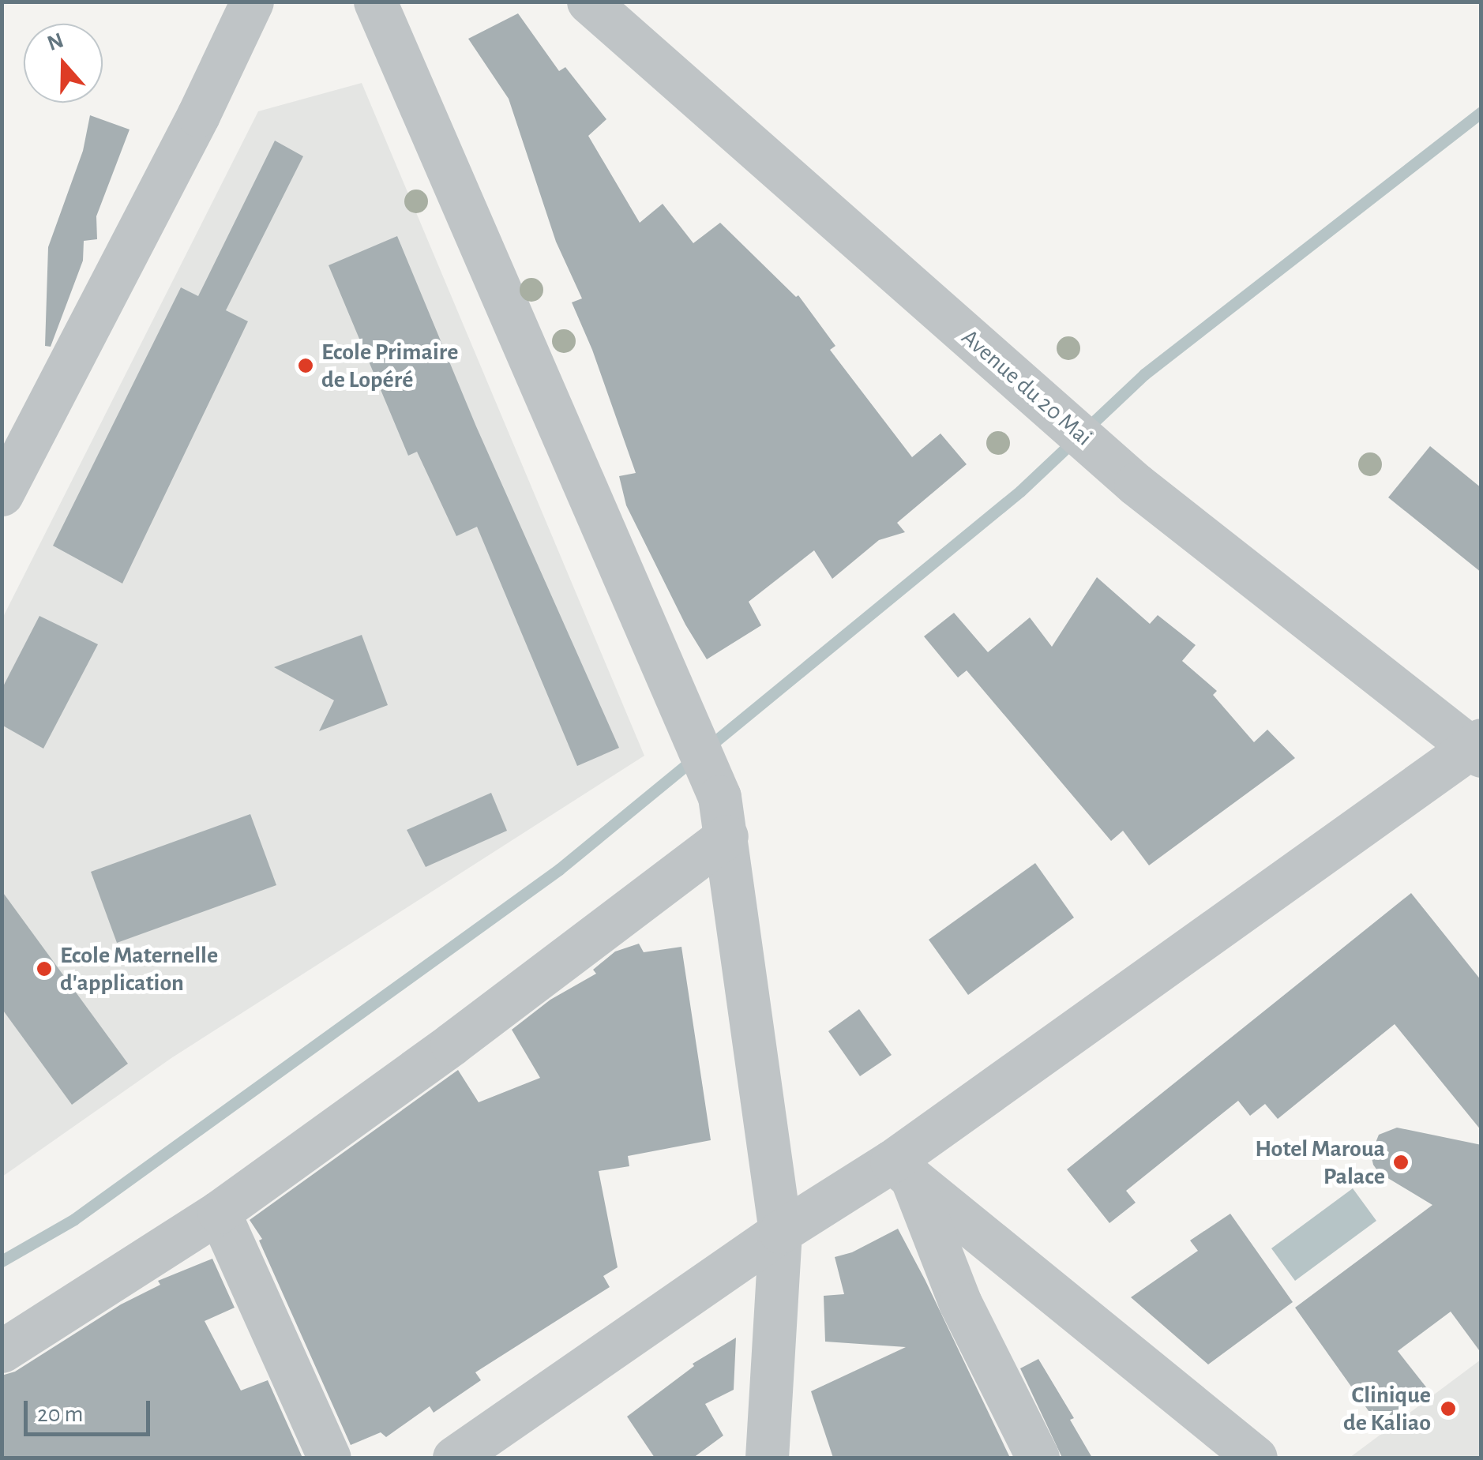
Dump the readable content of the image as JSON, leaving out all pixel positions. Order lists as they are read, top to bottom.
{
  "streets": {
    "street": ["Avenue du 20 Mai"]
  },
  "places": [
    "Ecole Primaire de Lopéré",
    "Ecole Maternelle d'application",
    "Hotel Maroua Palace",
    "Clinique de Kaliao"
  ],
  "scale_bar": "20 m",
  "north": "top"
}
